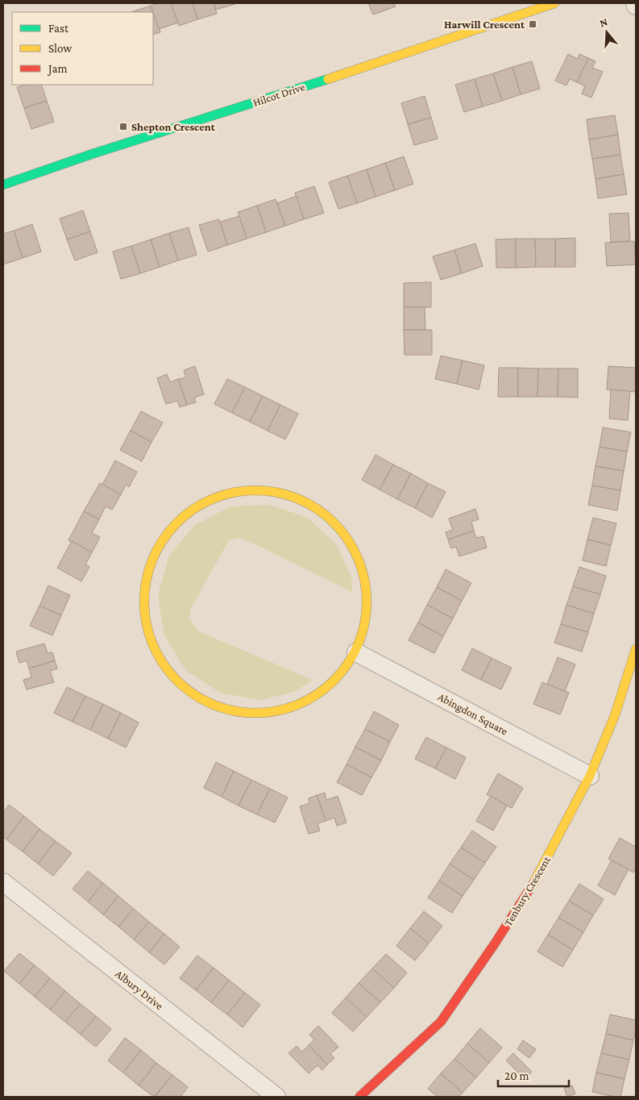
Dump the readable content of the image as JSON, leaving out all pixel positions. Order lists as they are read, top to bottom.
{
  "streets": {
    "street": [
      "Hilcot Drive",
      "Abingdon Square",
      "Tenbury Crescent",
      "Albury Drive"
    ]
  },
  "crossings": [
    ["Abingdon Square", "Tenbury Crescent"]
  ],
  "places": {
    "transit": ["Harwill Crescent", "Shepton Crescent"]
  },
  "legend": ["Fast", "Slow", "Jam"],
  "scale_bar": "20 m",
  "north": "top"
}
